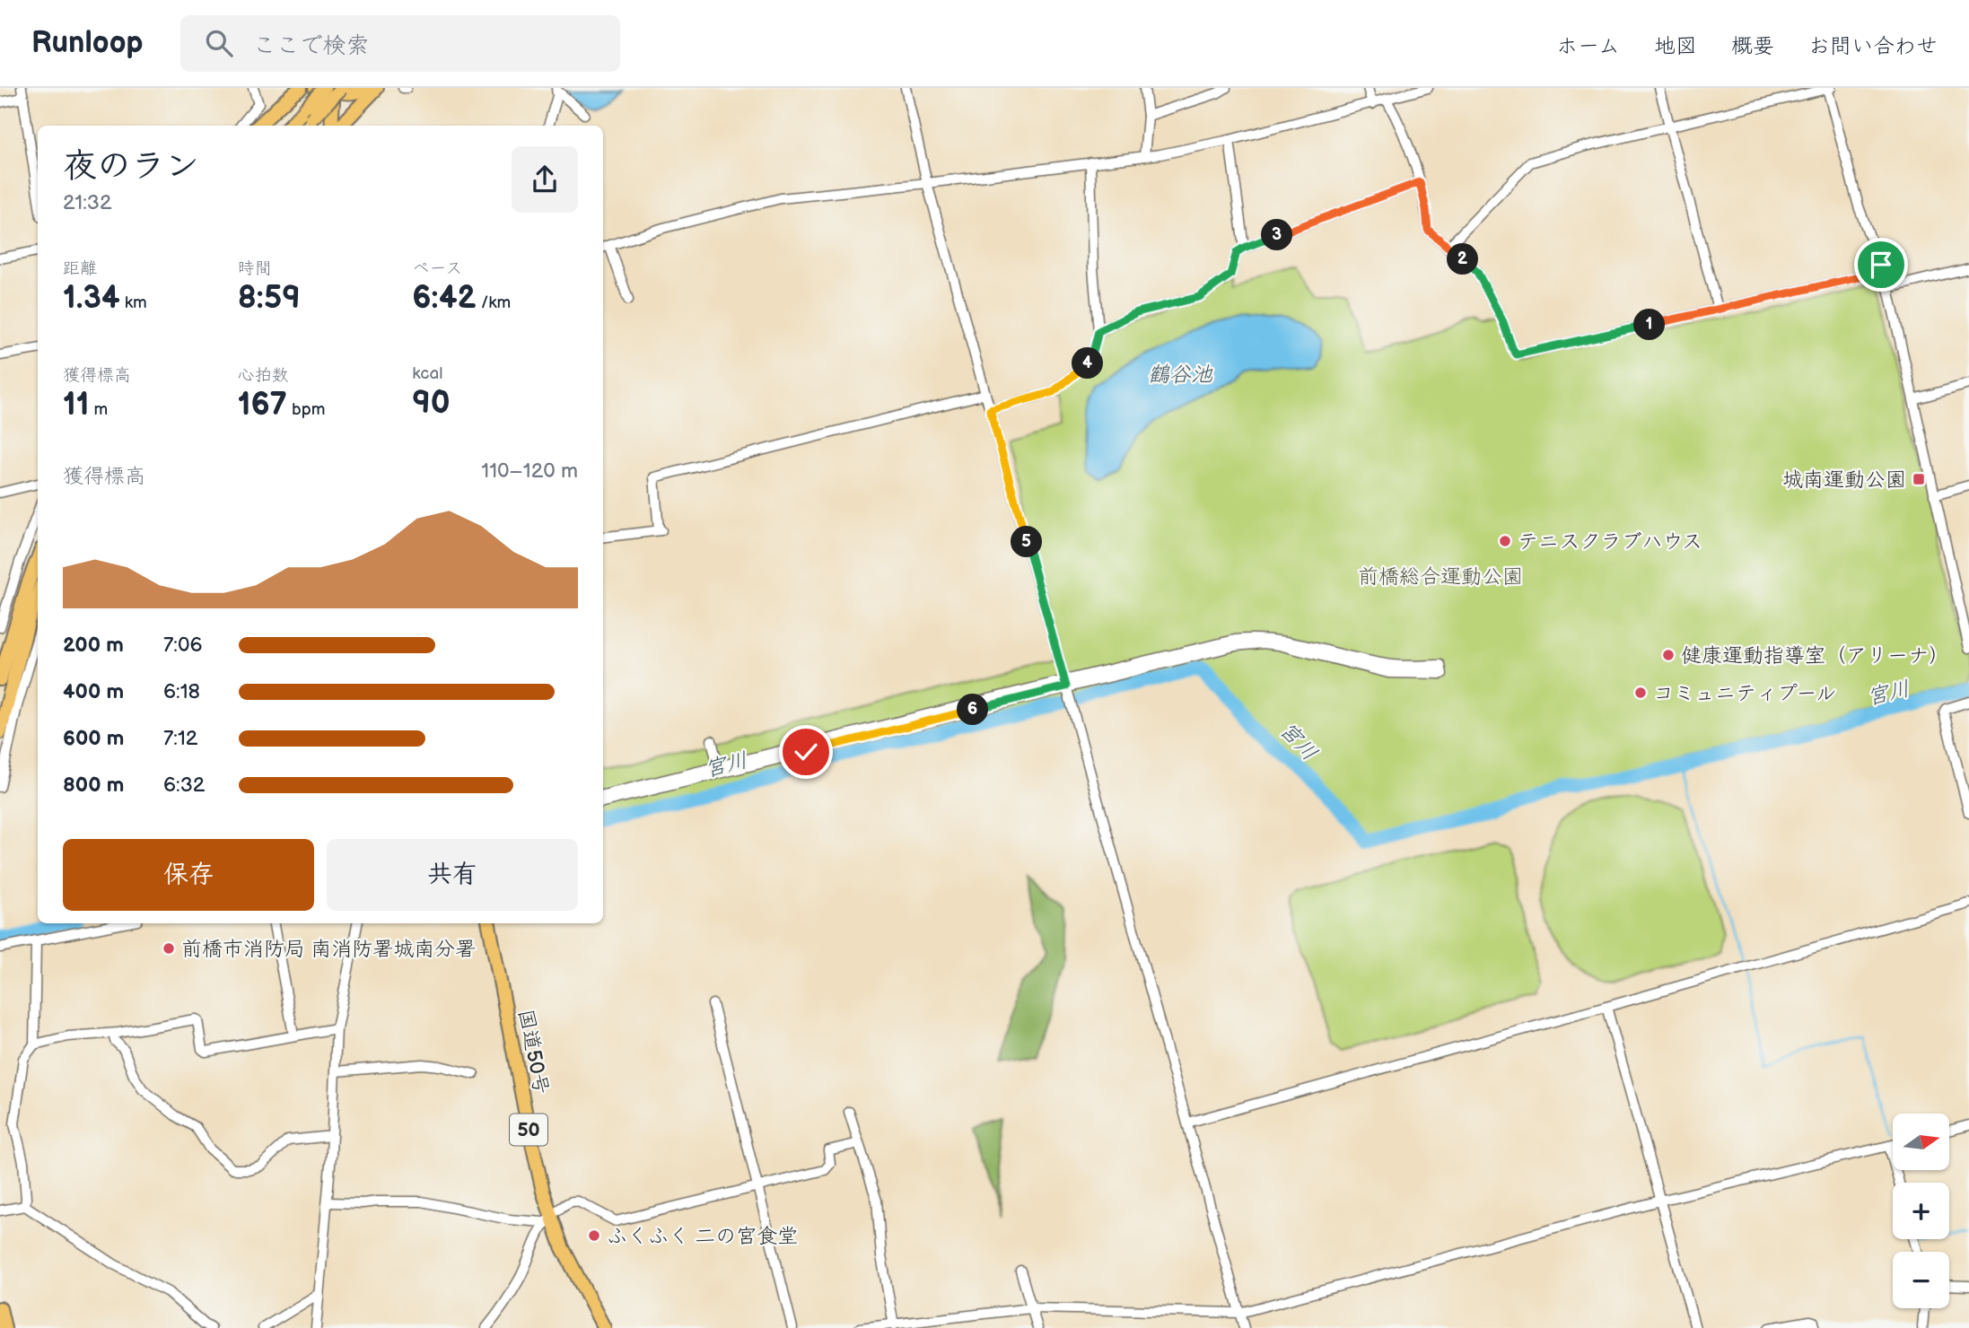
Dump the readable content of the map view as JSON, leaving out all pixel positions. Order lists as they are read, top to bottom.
{
  "streets": {
    "highway": ["国道50号", "50"]
  },
  "water": ["鶴谷池", "宮川"],
  "parks": ["前橋総合運動公園"],
  "places": {
    "transit": ["城南運動公園"],
    "other": [
      "テニスクラブハウス",
      "健康運動指導室（アリーナ）",
      "コミュニティプール",
      "前橋市消防局 南消防署城南分署",
      "ふくふく 二の宮食堂"
    ]
  },
  "north": "right",
  "page": {
    "header": "Runloop",
    "search": "ここで検索",
    "nav": [
      "ホーム",
      "地図",
      "概要",
      "お問い合わせ"
    ],
    "heading": ["夜のラン", "21:32"],
    "pins": [
      "3",
      "2",
      "1",
      "4",
      "5",
      "6"
    ],
    "stats": [
      ["距離", "1.34 km"],
      ["時間", "8:59"],
      ["ペース", "6:42 /km"],
      ["獲得標高", "11 m"],
      ["心拍数", "167 bpm"],
      ["kcal", "90"]
    ],
    "chart": ["獲得標高", "110–120 m"],
    "list": [
      {
        "name": "200 m",
        "note": "7:06"
      },
      {
        "name": "400 m",
        "note": "6:18"
      },
      {
        "name": "600 m",
        "note": "7:12"
      },
      {
        "name": "800 m",
        "note": "6:32"
      }
    ],
    "buttons": ["保存", "共有"],
    "map_buttons": ["+", "−"]
  }
}
